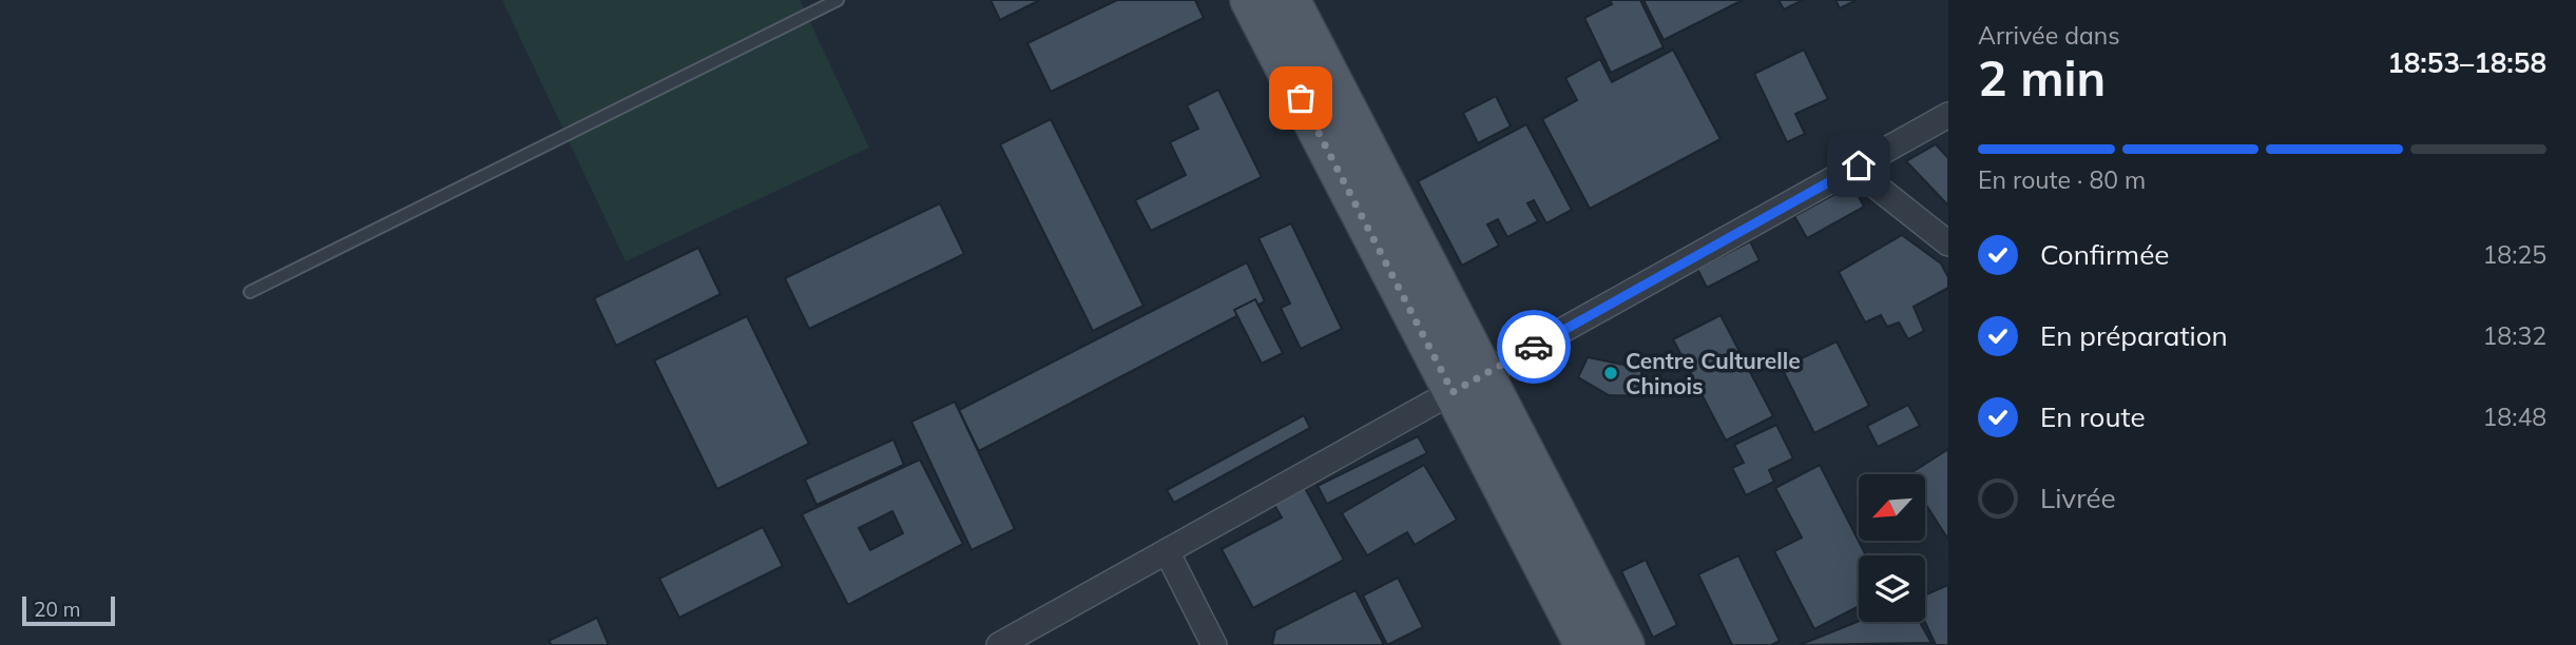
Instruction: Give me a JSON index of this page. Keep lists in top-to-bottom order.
{
  "places": ["Centre Culturelle Chinois"],
  "scale_bar": "20 m",
  "north": "bottom left",
  "page": {
    "heading": ["2 min", "Arrivée dans", "18:53–18:58"],
    "bar": "En route · 80 m",
    "list": [
      ["Confirmée", "18:25"],
      ["En préparation", "18:32"],
      ["En route", "18:48"],
      "Livrée"
    ],
    "scale": "20 m"
  }
}
